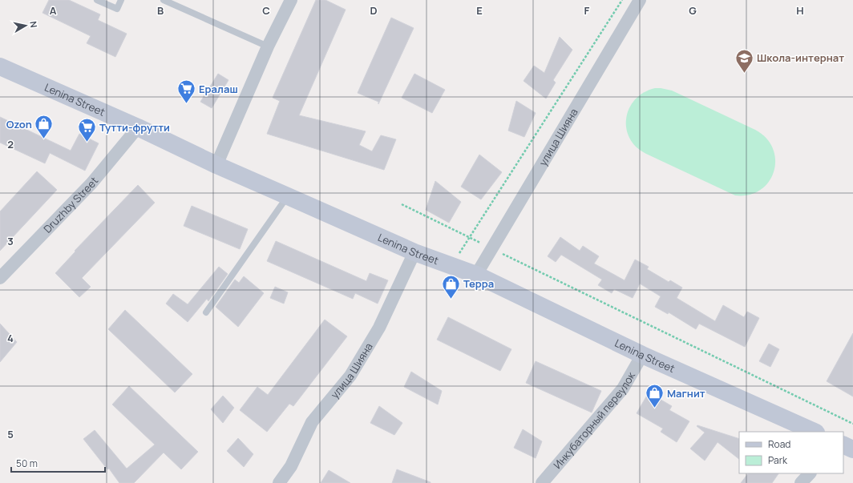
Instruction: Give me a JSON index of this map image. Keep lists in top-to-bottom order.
{
  "streets": {
    "main road": ["Lenina Street"],
    "street": ["улица Шияна", "Druzhby Street", "Инкубаторный переулок"]
  },
  "crossings": [
    ["Lenina Street", "улица Шияна"],
    ["Lenina Street", "Druzhby Street"],
    ["Lenina Street", "Инкубаторный переулок"]
  ],
  "places": {
    "school or university": ["Школа-интернат"],
    "supermarket": ["Ералаш", "Тутти-фрутти"],
    "shop": ["Ozon", "Терра", "Магнит"]
  },
  "legend": ["Road", "Park"],
  "scale_bar": "50 m",
  "north": "right",
  "grid": {
    "columns": [
      "A",
      "B",
      "C",
      "D",
      "E",
      "F",
      "G",
      "H"
    ],
    "rows": [
      "2",
      "3",
      "4",
      "5"
    ]
  }
}
